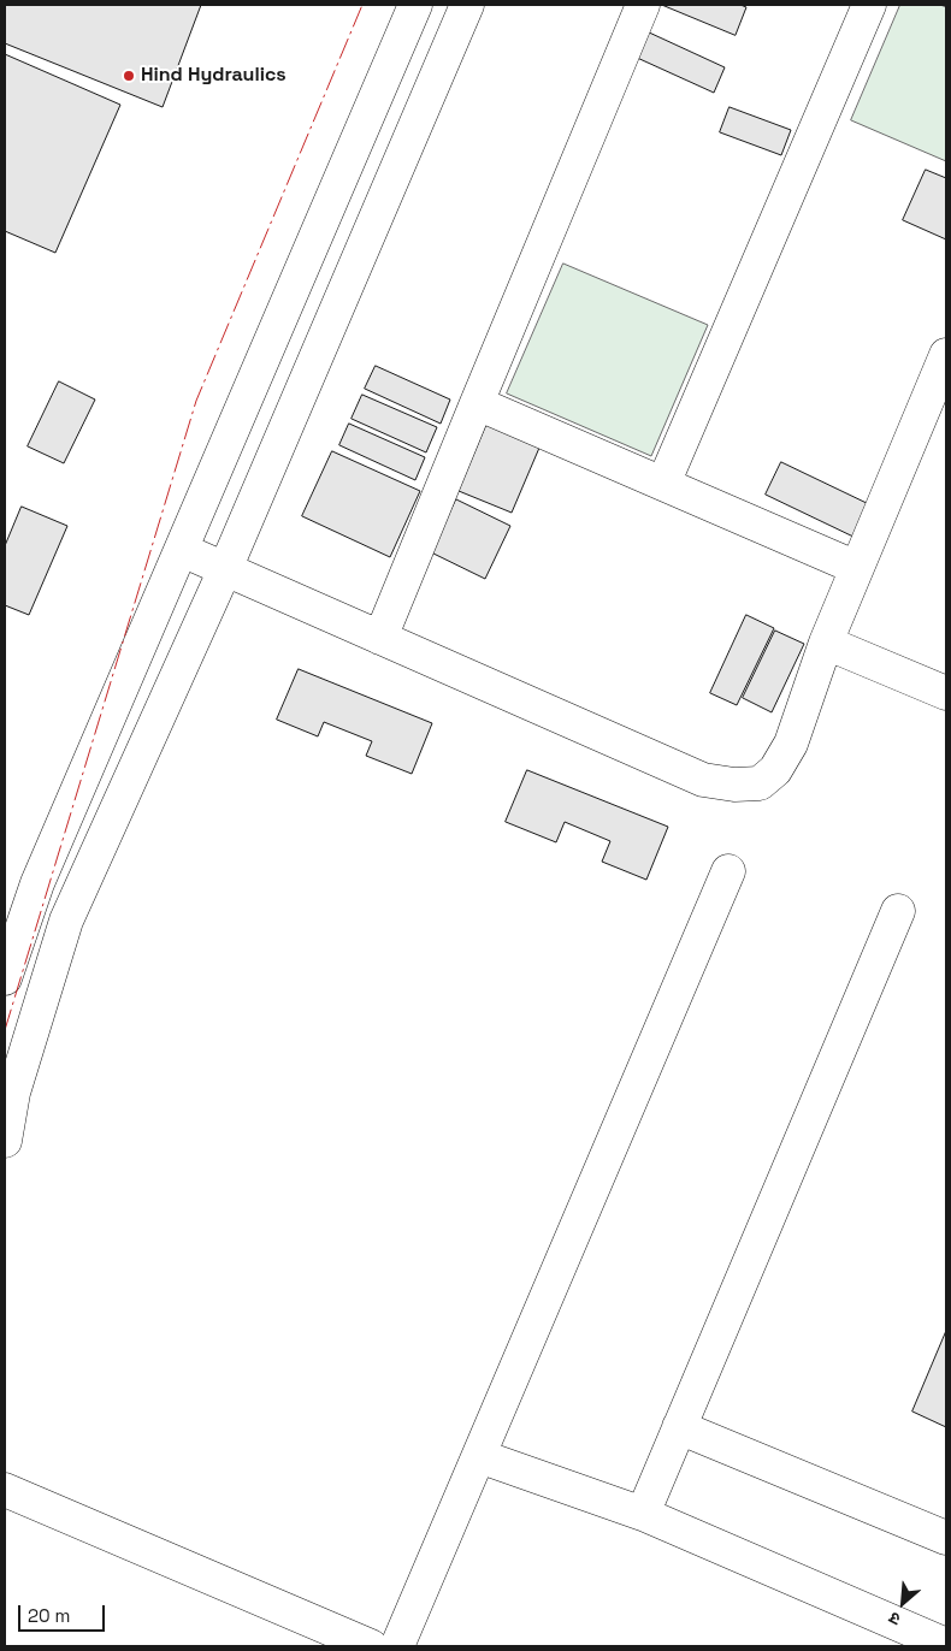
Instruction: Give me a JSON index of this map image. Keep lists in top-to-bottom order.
{
  "places": ["Hind Hydraulics"],
  "scale_bar": "20 m",
  "north": "bottom left"
}
